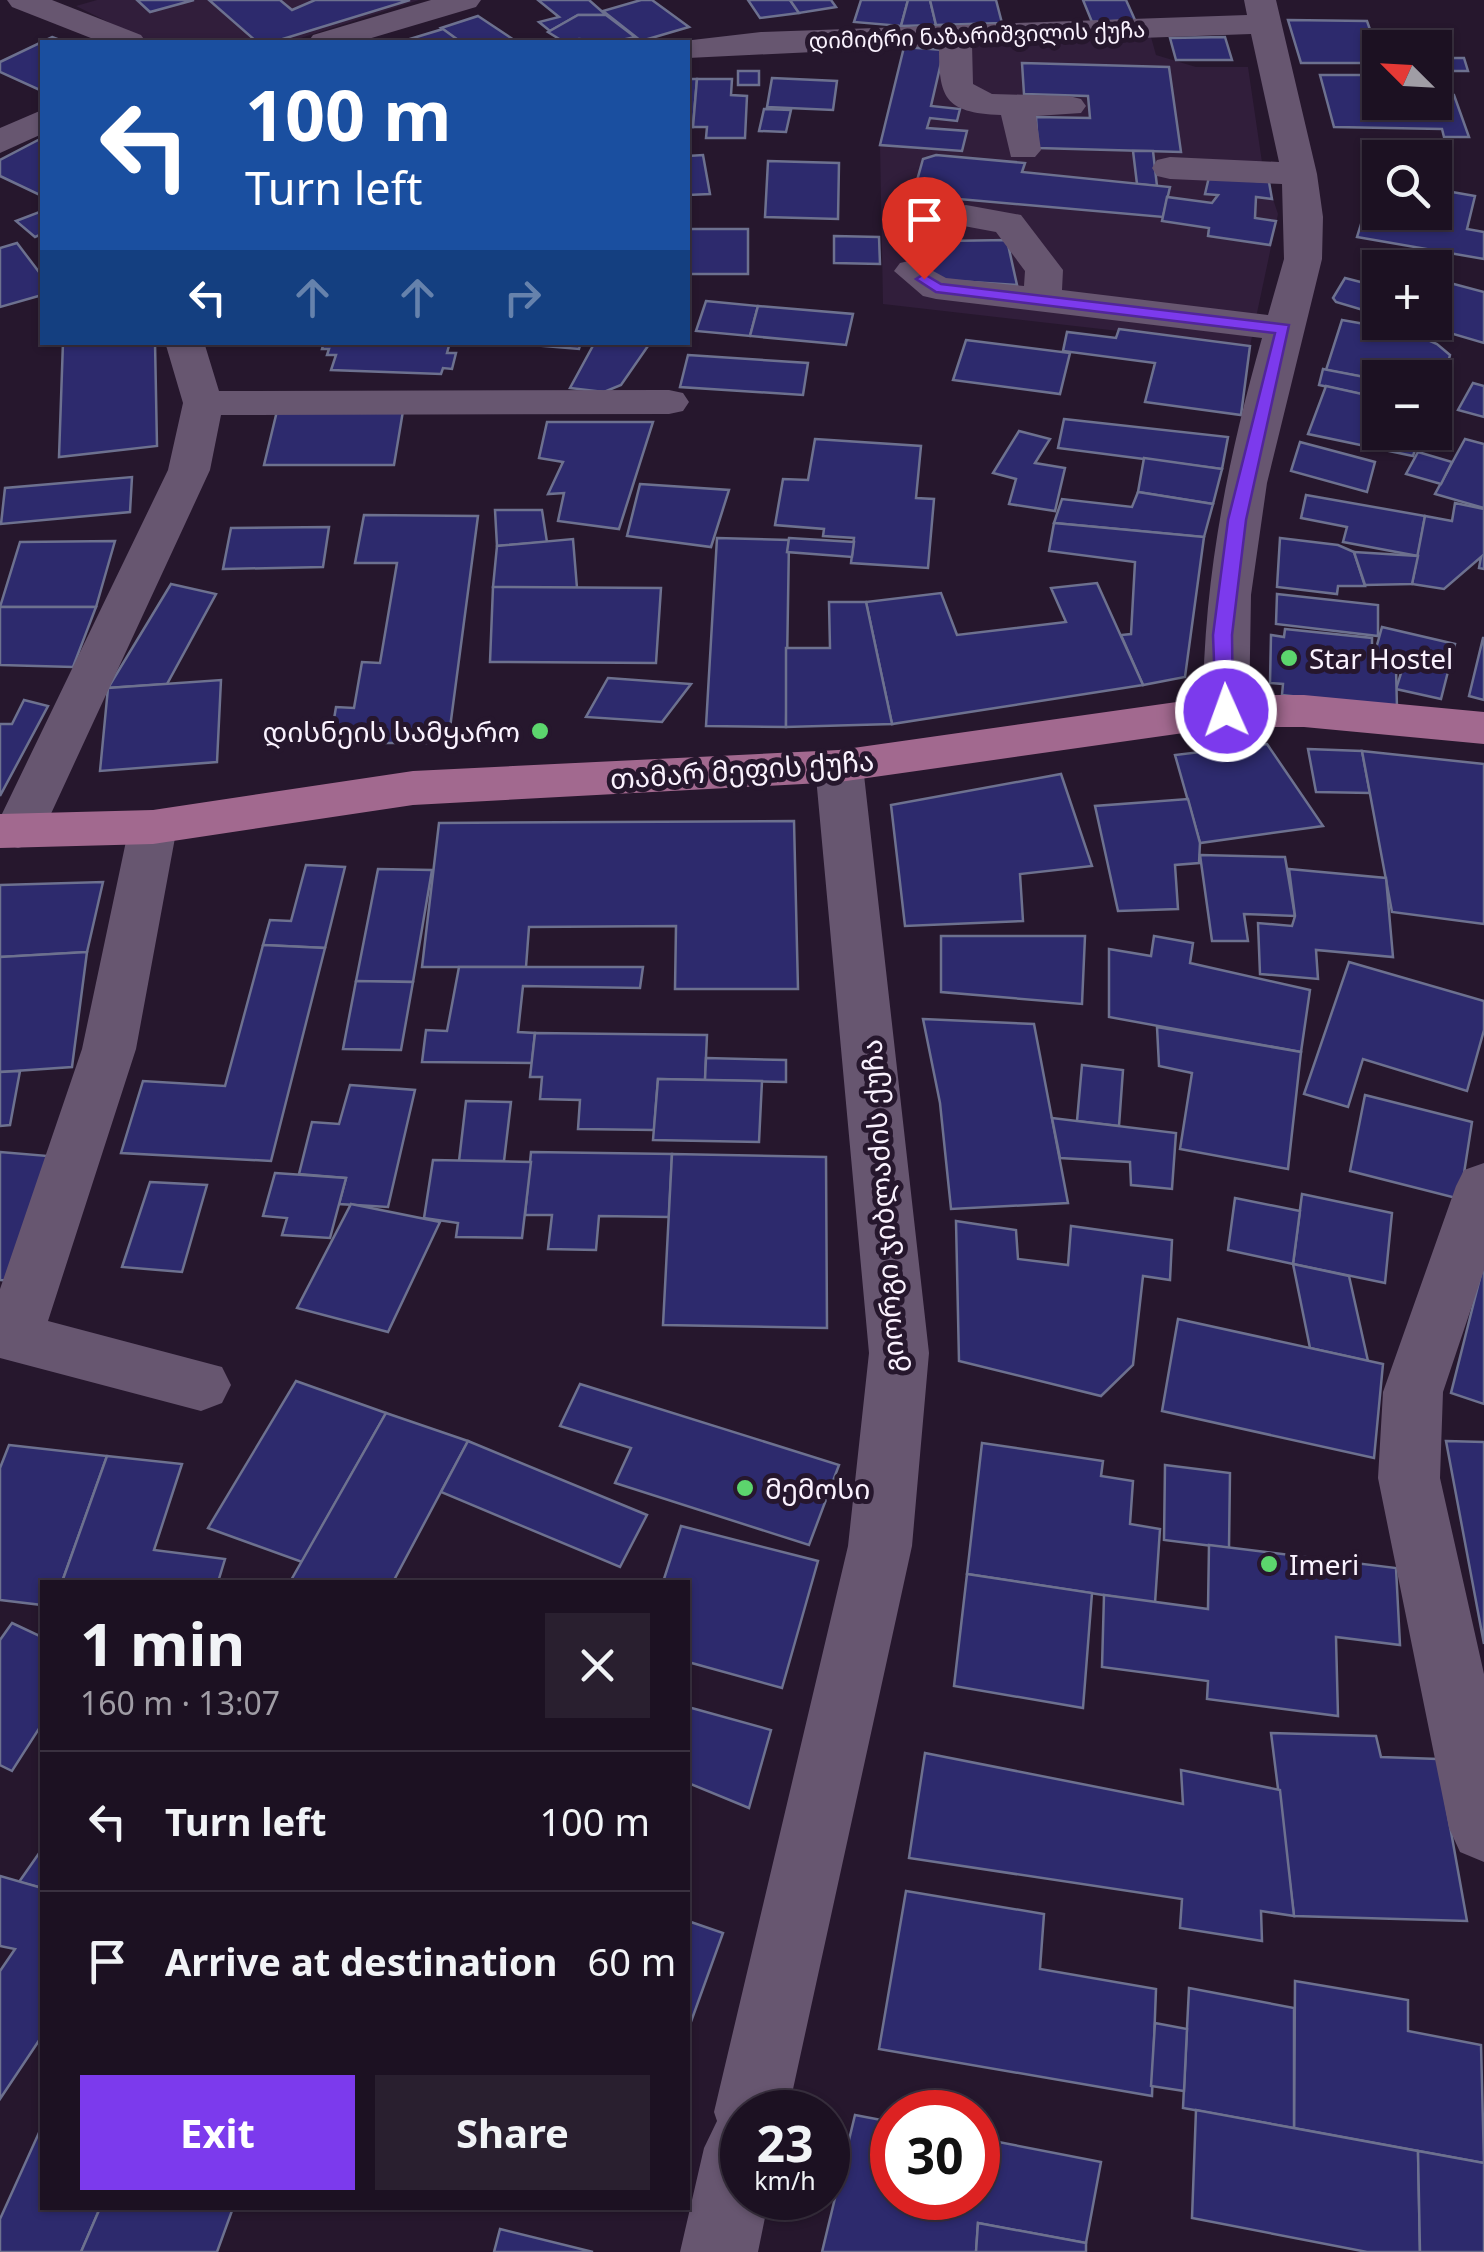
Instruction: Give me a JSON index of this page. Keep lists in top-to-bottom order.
{
  "streets": {
    "main road": ["თამარ მეფის ქუჩა"],
    "street": ["დიმიტრი ნაზარიშვილის ქუჩა", "გიორგი ჯიბლაძის ქუჩა"]
  },
  "crossings": [
    ["თამარ მეფის ქუჩა", "გიორგი ჯიბლაძის ქუჩა"]
  ],
  "places": [
    "Star Hostel",
    "დისნეის სამყარო",
    "მემოსი",
    "Imeri"
  ],
  "north": "top left",
  "page": {
    "map_buttons": ["+", "−"],
    "turn": ["100 m", "Turn left"],
    "heading": ["1 min", "160 m · 13:07"],
    "list": [
      {
        "name": "Turn left",
        "value": "100 m"
      },
      {
        "name": "Arrive at destination",
        "value": "60 m"
      }
    ],
    "buttons": ["Exit", "Share"],
    "speed": "23 km/h",
    "limit": "30"
  }
}
